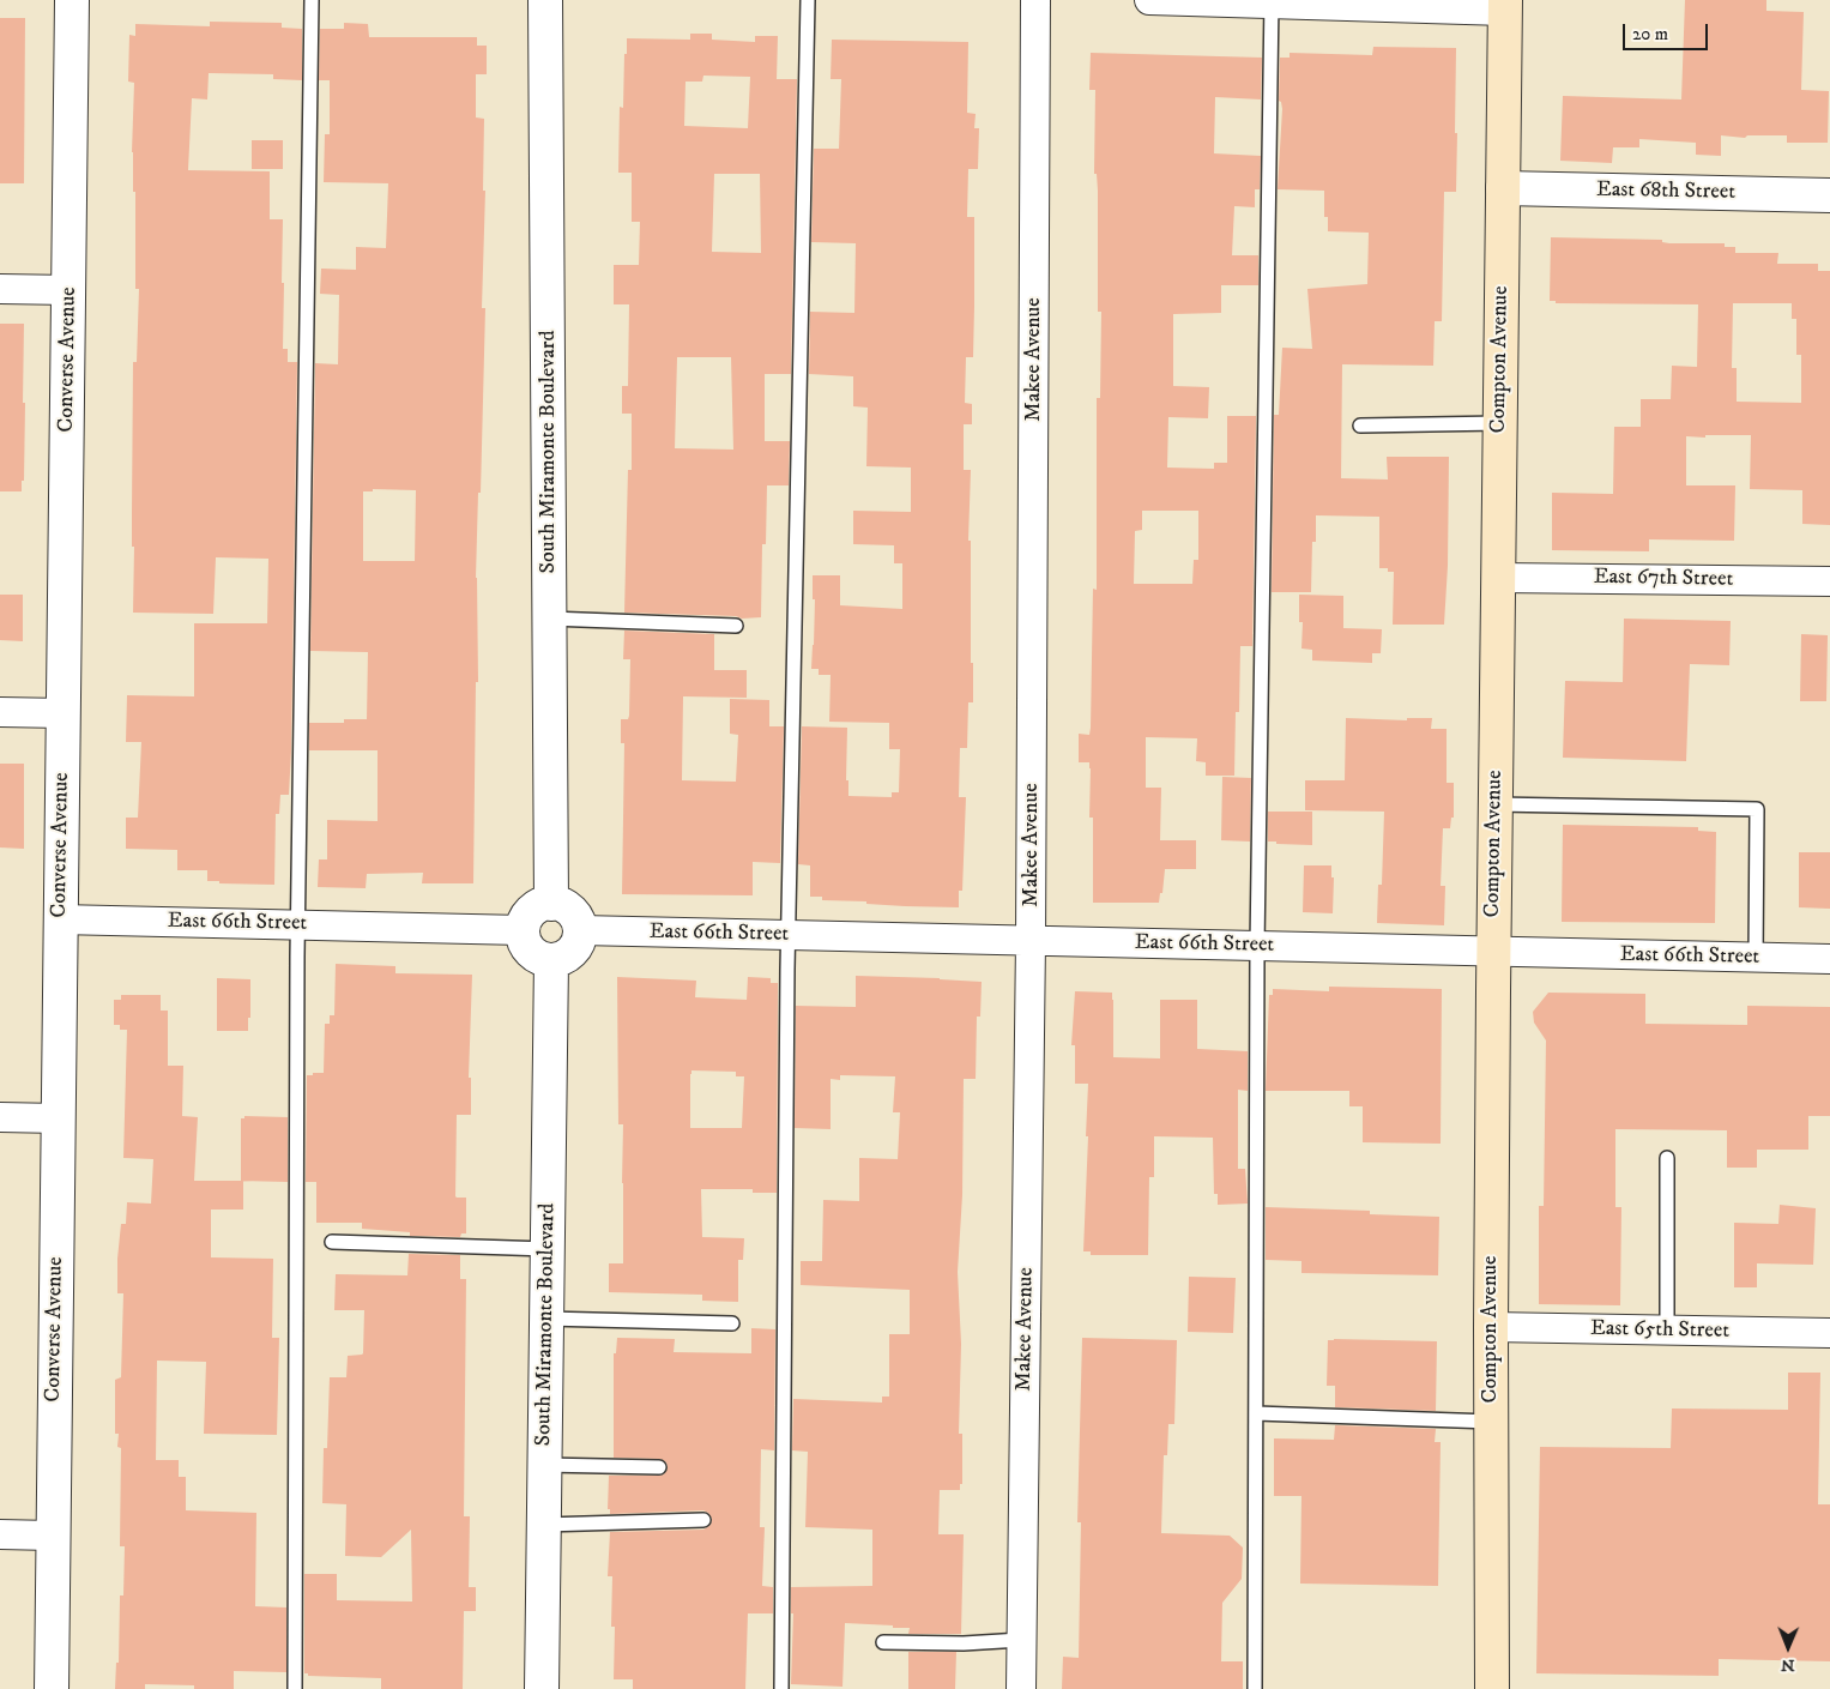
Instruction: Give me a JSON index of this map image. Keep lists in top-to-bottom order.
{
  "streets": {
    "main road": ["Compton Avenue"],
    "street": [
      "East 68th Street",
      "Converse Avenue",
      "Makee Avenue",
      "South Miramonte Boulevard",
      "East 67th Street",
      "East 66th Street",
      "East 65th Street"
    ]
  },
  "crossings": [
    ["East 68th Street", "Compton Avenue"],
    ["Converse Avenue", "East 66th Street"],
    ["Makee Avenue", "East 66th Street"],
    ["Compton Avenue", "East 67th Street"],
    ["Compton Avenue", "East 66th Street"],
    ["Compton Avenue", "East 65th Street"],
    ["South Miramonte Boulevard", "East 66th Street"]
  ],
  "scale_bar": "20 m",
  "north": "bottom"
}
